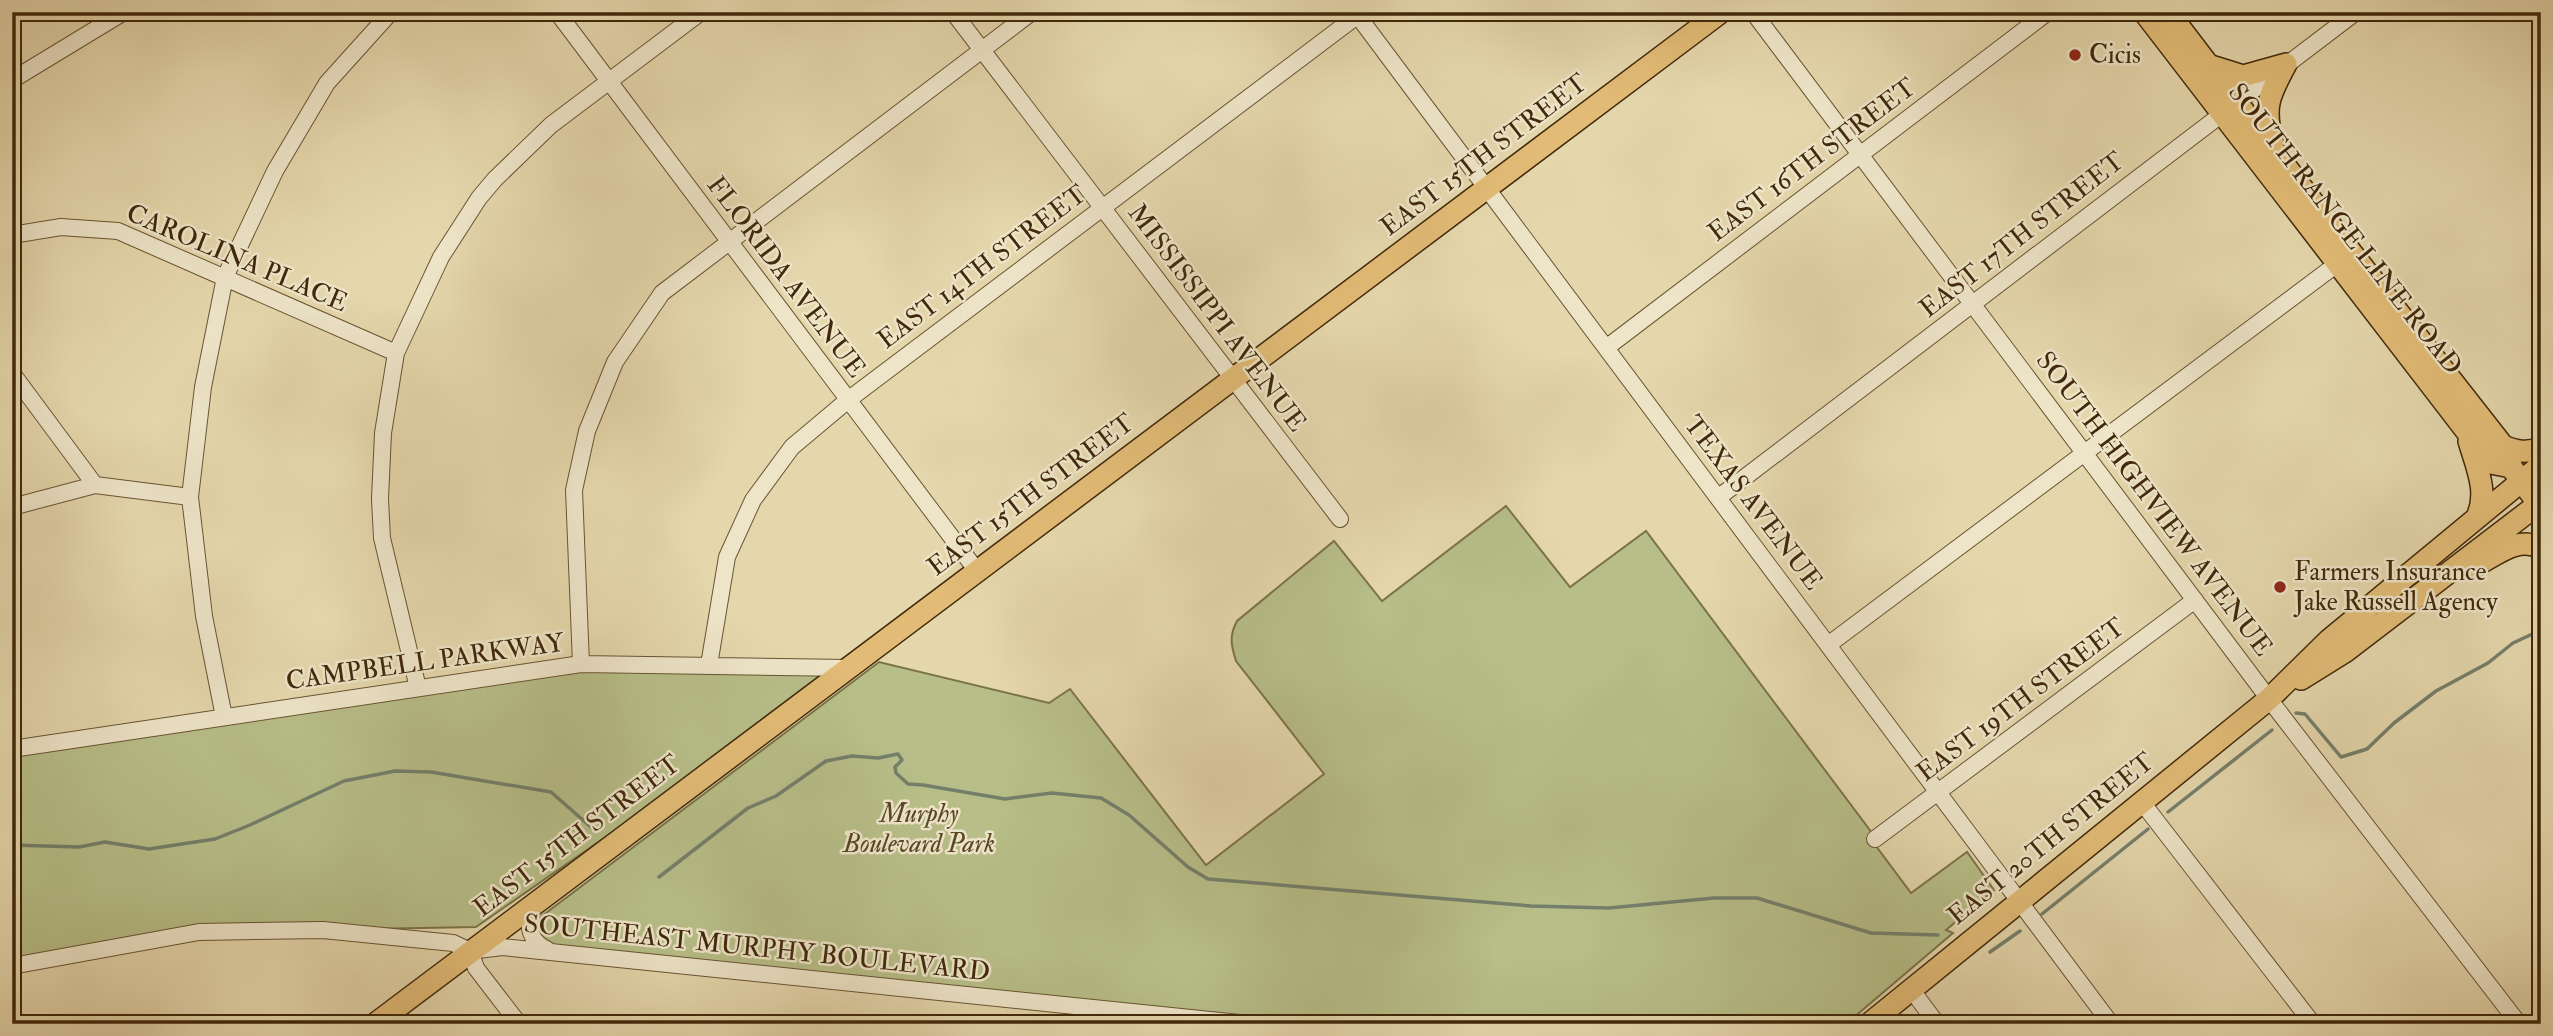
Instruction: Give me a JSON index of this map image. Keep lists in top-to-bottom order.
{
  "streets": {
    "main road": ["EAST 15TH STREET", "SOUTH RANGE LINE ROAD", "EAST 20TH STREET"],
    "street": [
      "EAST 16TH STREET",
      "EAST 17TH STREET",
      "CAROLINA PLACE",
      "EAST 14TH STREET",
      "FLORIDA AVENUE",
      "MISSISSIPPI AVENUE",
      "TEXAS AVENUE",
      "SOUTH HIGHVIEW AVENUE",
      "CAMPBELL PARKWAY",
      "EAST 19TH STREET",
      "SOUTHEAST MURPHY BOULEVARD"
    ]
  },
  "crossings": [
    ["EAST 15TH STREET", "FLORIDA AVENUE"],
    ["EAST 15TH STREET", "MISSISSIPPI AVENUE"],
    ["EAST 15TH STREET", "TEXAS AVENUE"],
    ["EAST 15TH STREET", "CAMPBELL PARKWAY"],
    ["EAST 15TH STREET", "SOUTHEAST MURPHY BOULEVARD"],
    ["EAST 16TH STREET", "TEXAS AVENUE"],
    ["EAST 16TH STREET", "SOUTH HIGHVIEW AVENUE"],
    ["SOUTH RANGE LINE ROAD", "EAST 17TH STREET"],
    ["SOUTH RANGE LINE ROAD", "EAST 20TH STREET"],
    ["EAST 17TH STREET", "TEXAS AVENUE"],
    ["EAST 17TH STREET", "SOUTH HIGHVIEW AVENUE"],
    ["EAST 14TH STREET", "FLORIDA AVENUE"],
    ["EAST 14TH STREET", "MISSISSIPPI AVENUE"],
    ["EAST 14TH STREET", "TEXAS AVENUE"],
    ["EAST 14TH STREET", "CAMPBELL PARKWAY"],
    ["TEXAS AVENUE", "EAST 19TH STREET"],
    ["TEXAS AVENUE", "EAST 20TH STREET"],
    ["SOUTH HIGHVIEW AVENUE", "EAST 19TH STREET"],
    ["SOUTH HIGHVIEW AVENUE", "EAST 20TH STREET"]
  ],
  "parks": ["Murphy Boulevard Park"],
  "places": ["Cicis", "Farmers Insurance Jake Russell Agency"]
}
